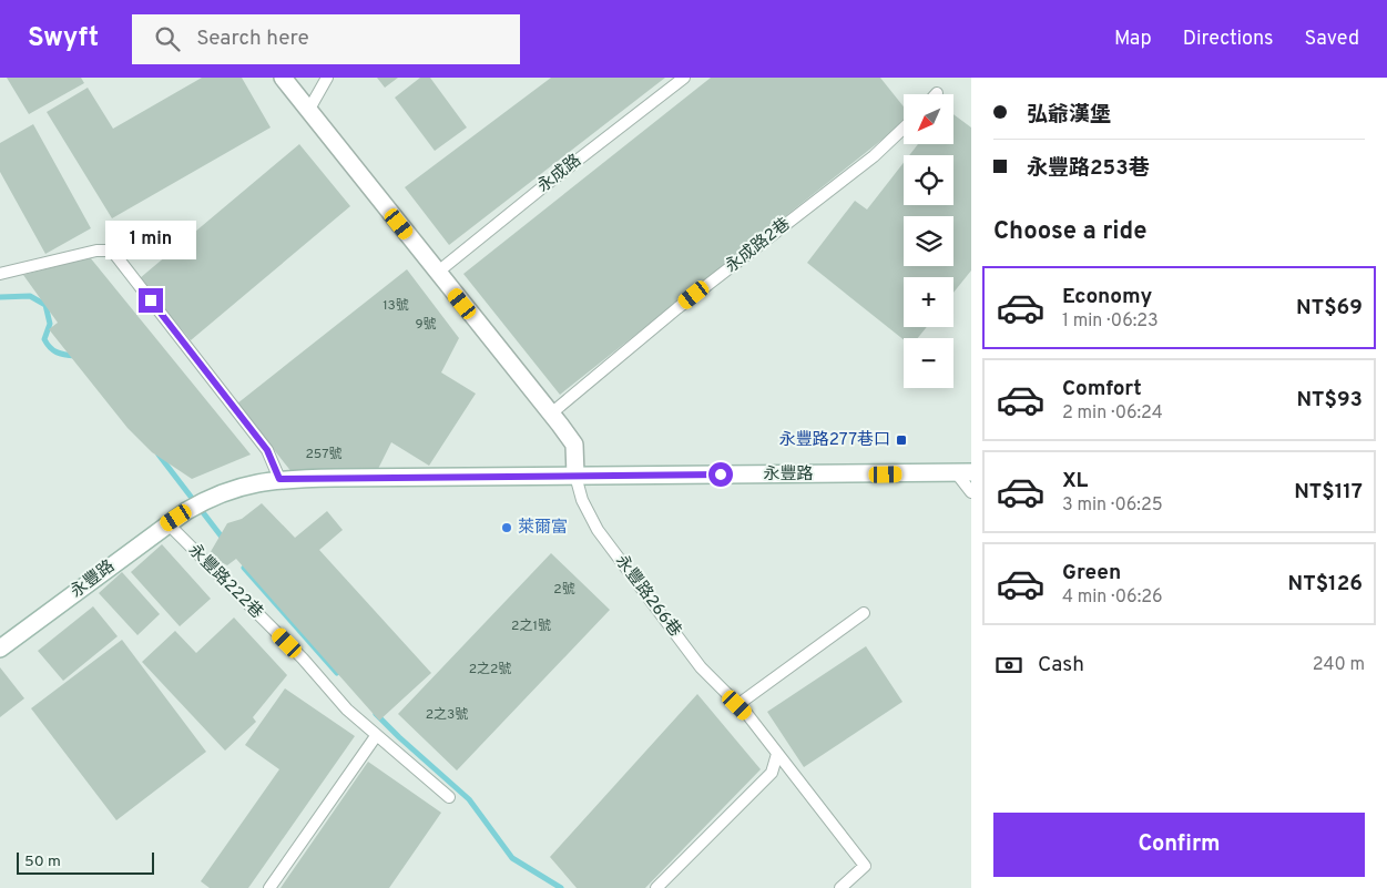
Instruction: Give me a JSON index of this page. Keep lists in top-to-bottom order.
{
  "streets": {
    "street": ["永豐路"],
    "lane": [
      "永成路",
      "永成路2巷",
      "永豐路222巷",
      "永豐路266巷"
    ]
  },
  "crossings": [
    ["永豐路", "永豐路222巷"],
    ["永豐路", "永豐路266巷"]
  ],
  "places": {
    "transit": ["永豐路277巷口"],
    "other": ["萊爾富"]
  },
  "house_numbers": [
    "13號",
    "9號",
    "257號",
    "2號",
    "2之1號",
    "2之2號",
    "2之3號"
  ],
  "scale_bar": "50 m",
  "north": "bottom left",
  "page": {
    "header": "Swyft",
    "search": "Search here",
    "nav": ["Map", "Directions", "Saved"],
    "banner": ["弘爺漢堡", "永豐路253巷"],
    "map_buttons": ["+", "−"],
    "heading": "Choose a ride",
    "bubble": "1 min",
    "list": [
      {
        "name": "Economy",
        "note": "1 min · 06:23",
        "value": "NT$69"
      },
      {
        "name": "Comfort",
        "note": "2 min · 06:24",
        "value": "NT$93"
      },
      {
        "name": "XL",
        "note": "3 min · 06:25",
        "value": "NT$117"
      },
      {
        "name": "Green",
        "note": "4 min · 06:26",
        "value": "NT$126"
      }
    ],
    "pay": ["Cash", "240 m"],
    "buttons": "Confirm",
    "scale": "50 m"
  }
}
